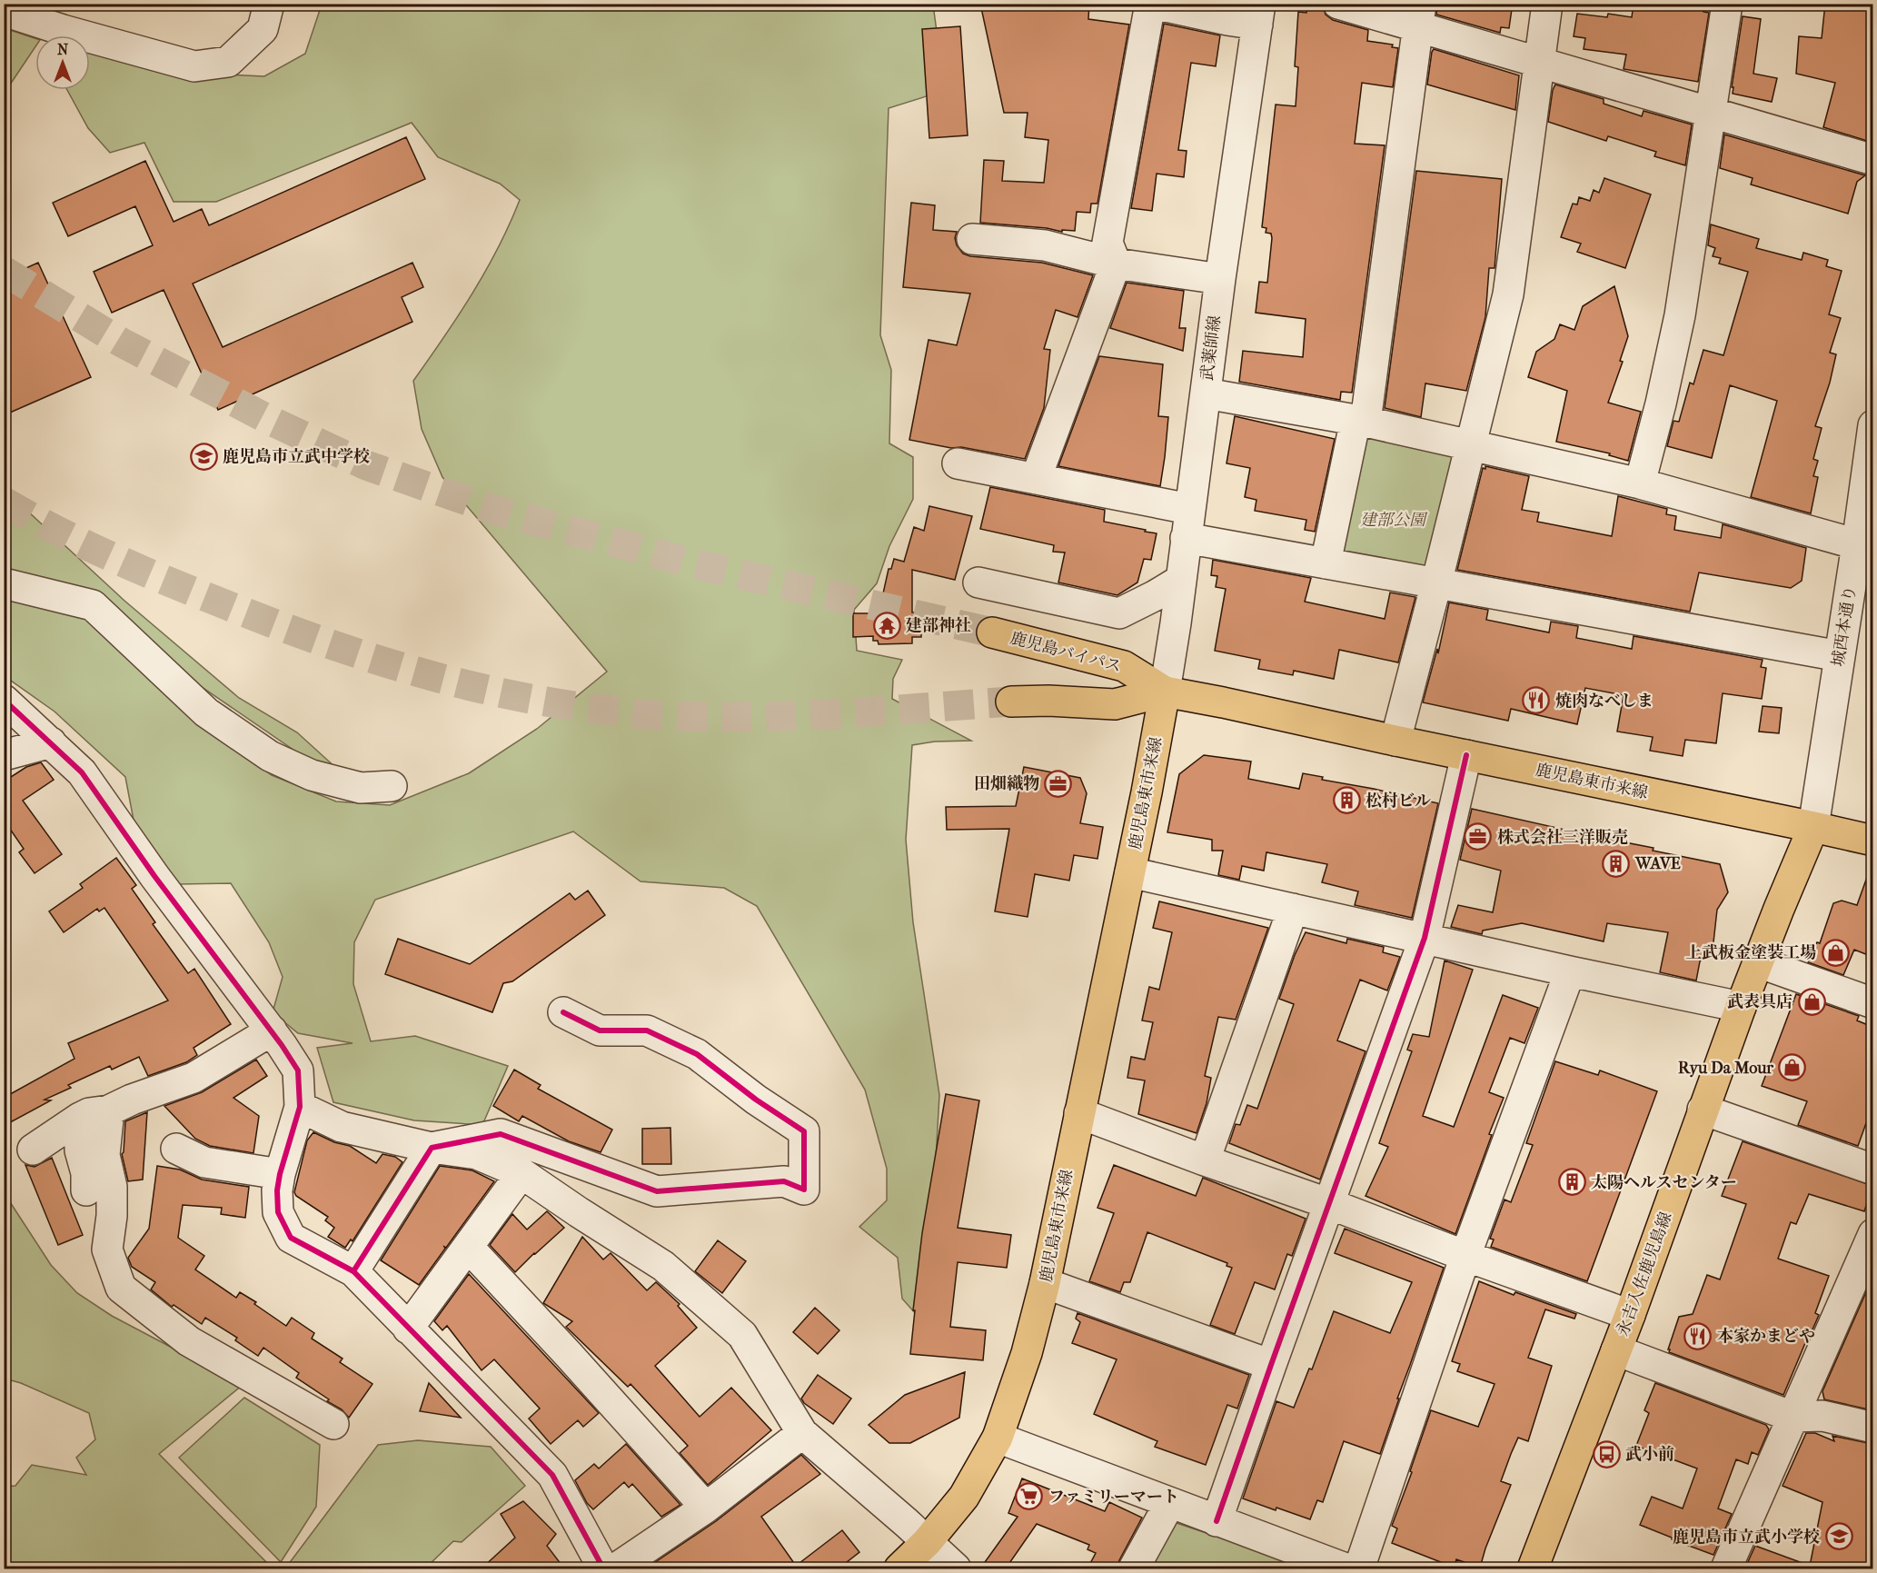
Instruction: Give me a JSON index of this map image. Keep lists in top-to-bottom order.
{
  "streets": {
    "main road": ["鹿児島バイパス", "鹿児島東市来線", "永吉入佐鹿児島線"],
    "street": ["武薬師線", "城西本通り"]
  },
  "crossings": [
    ["武薬師線", "鹿児島バイパス"],
    ["武薬師線", "鹿児島東市来線"],
    ["城西本通り", "鹿児島東市来線"],
    ["城西本通り", "永吉入佐鹿児島線"],
    ["鹿児島バイパス", "鹿児島東市来線"],
    ["鹿児島東市来線", "永吉入佐鹿児島線"]
  ],
  "parks": ["建部公園"],
  "places": {
    "school or university": ["鹿児島市立武中学校", "鹿児島市立武小学校"],
    "temple": ["建部神社"],
    "restaurant": ["焼肉なべしま", "本家かまどや"],
    "office": ["田畑織物", "株式会社三洋販売"],
    "building": ["松村ビル", "WAVE", "太陽ヘルスセンター"],
    "shop": ["上武板金塗装工場", "武表具店", "Ryu Da Mour"],
    "bus stop": ["武小前"],
    "supermarket": ["ファミリーマート"]
  },
  "north": "top"
}
